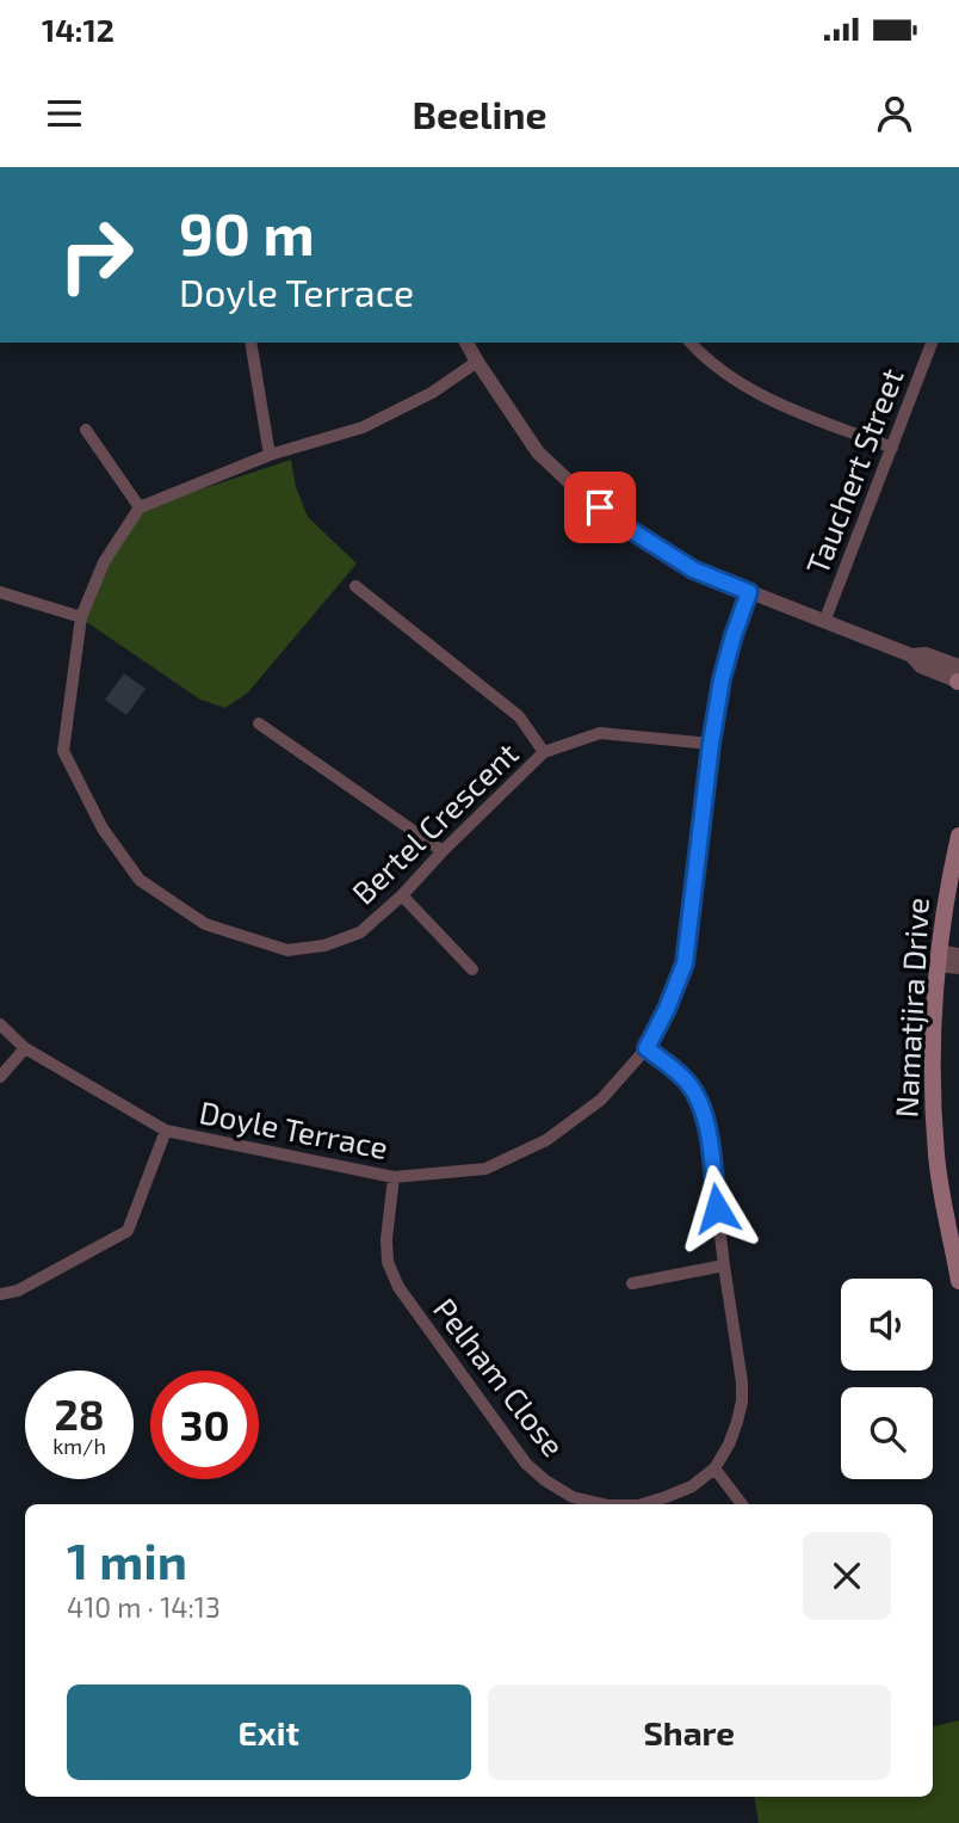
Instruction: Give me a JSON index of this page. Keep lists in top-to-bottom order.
{
  "streets": {
    "main road": ["Namatjira Drive"],
    "street": [
      "Tauchert Street",
      "Bertel Crescent",
      "Doyle Terrace",
      "Pelham Close"
    ]
  },
  "crossings": [
    ["Bertel Crescent", "Doyle Terrace"],
    ["Doyle Terrace", "Pelham Close"]
  ],
  "page": {
    "status": "14:12",
    "header": "Beeline",
    "turn": ["90 m", "Doyle Terrace"],
    "speed": "28 km/h",
    "limit": "30",
    "heading": ["1 min", "410 m · 14:13"],
    "buttons": ["Exit", "Share"]
  }
}
